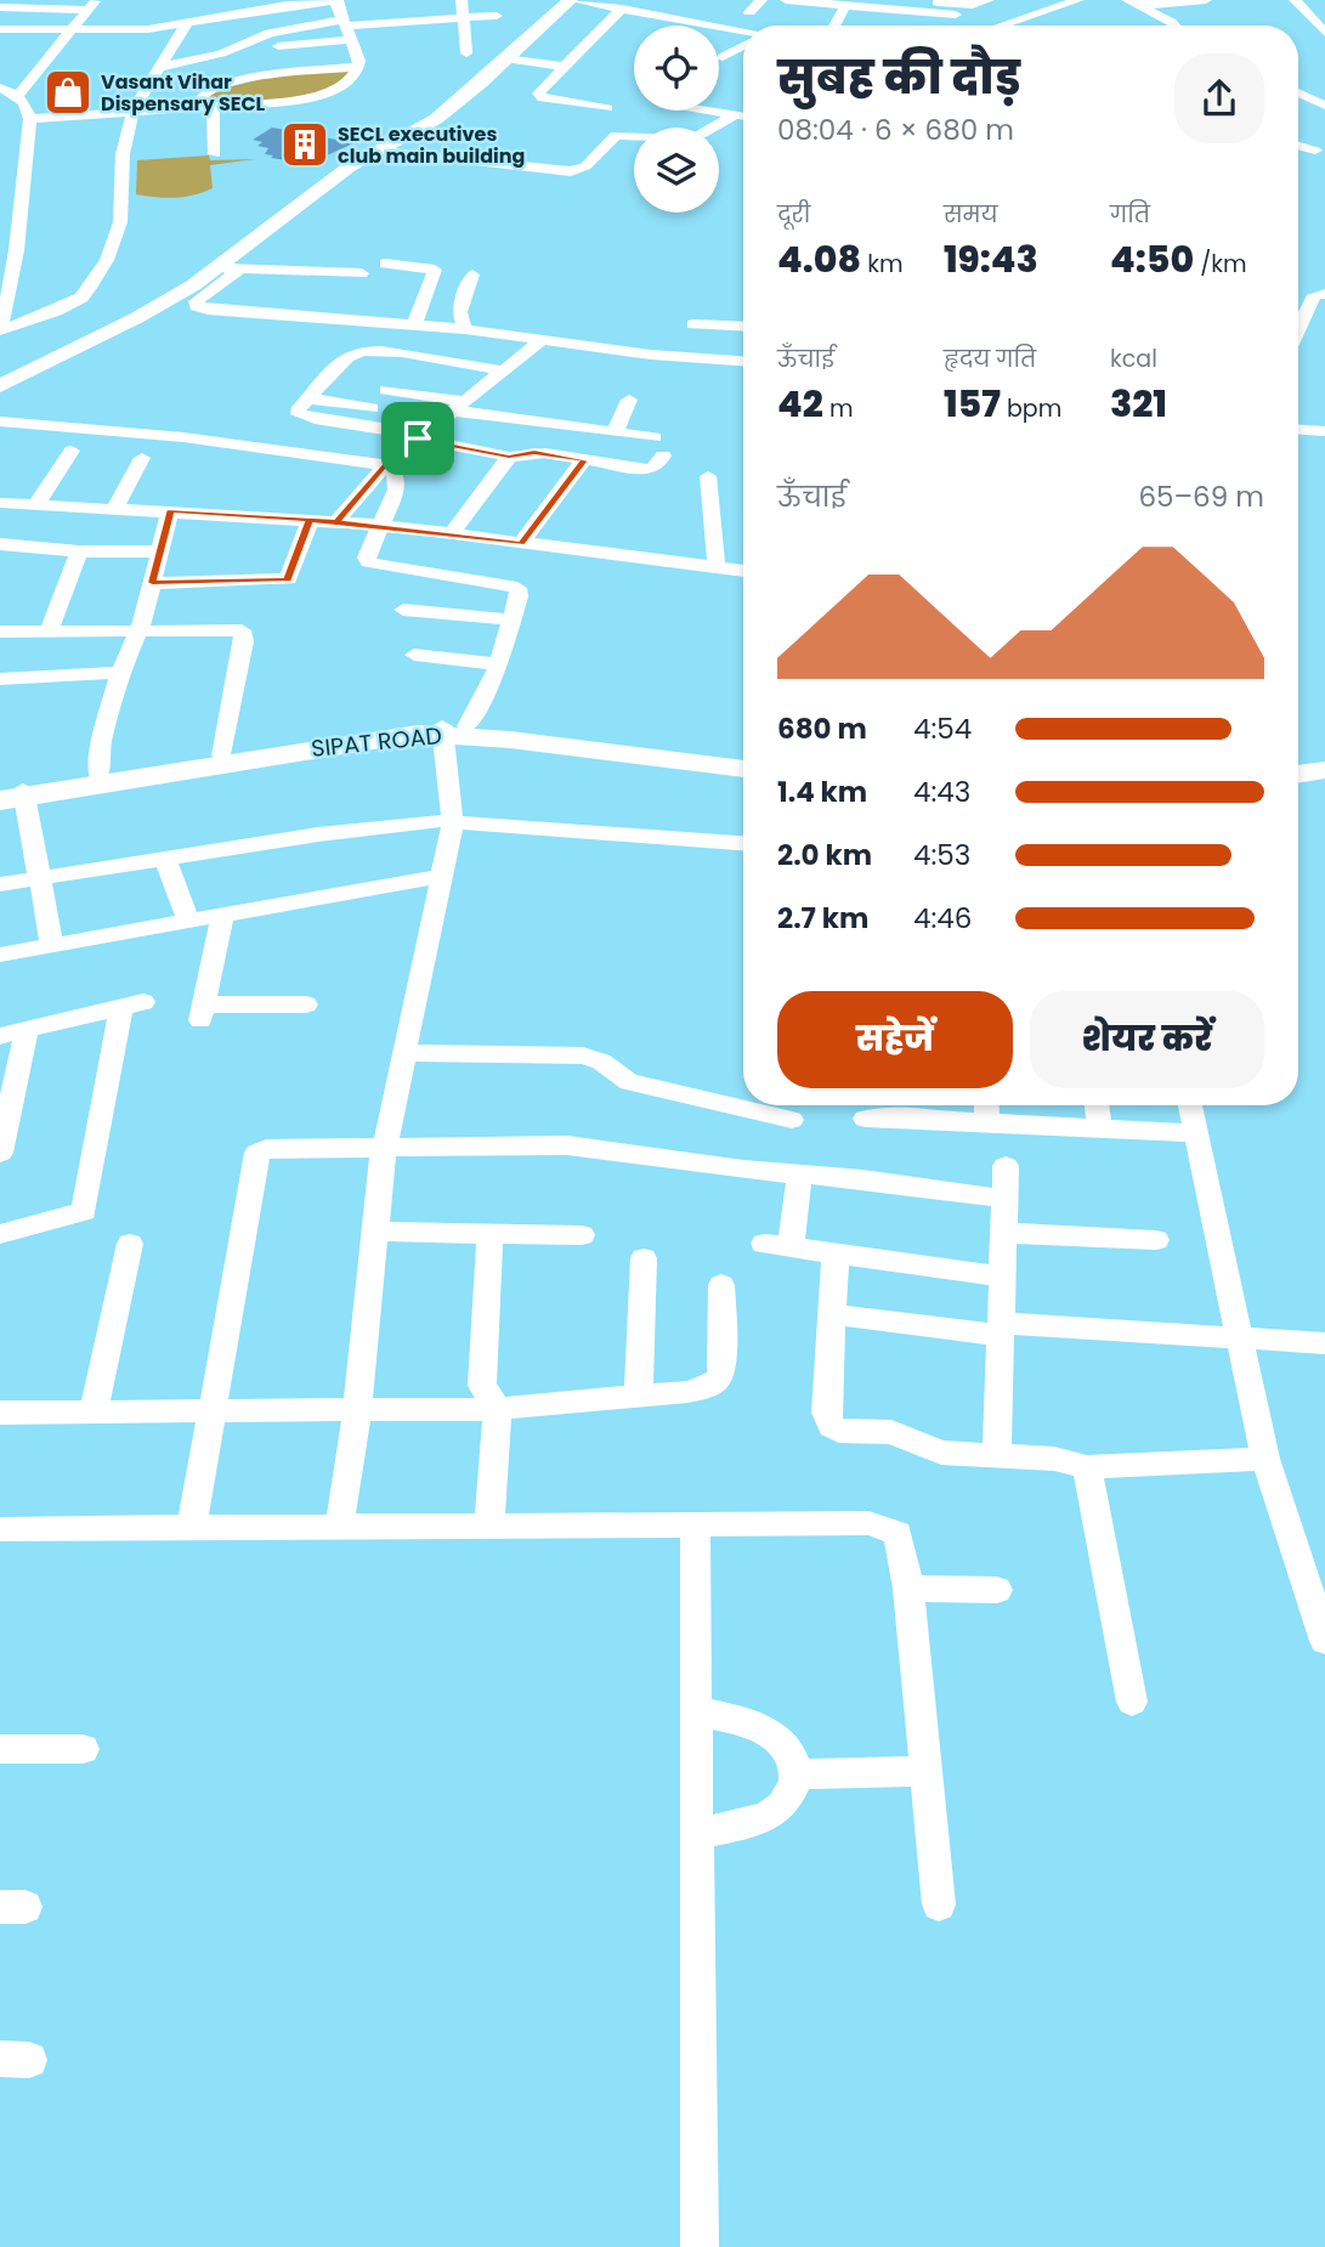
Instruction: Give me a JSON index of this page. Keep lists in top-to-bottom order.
{
  "streets": {
    "highway": ["SIPAT ROAD"]
  },
  "places": {
    "shop": ["Vasant Vihar Dispensary SECL"],
    "building": ["SECL executives club main building"]
  },
  "page": {
    "heading": ["सुबह की दौड़", "08:04 · 6 × 680 m"],
    "stats": [
      ["दूरी", "4.08 km"],
      ["समय", "19:43"],
      ["गति", "4:50 /km"],
      ["ऊँचाई", "42 m"],
      ["हृदय गति", "157 bpm"],
      ["kcal", "321"]
    ],
    "chart": ["ऊँचाई", "65–69 m"],
    "list": [
      {
        "name": "680 m",
        "note": "4:54"
      },
      {
        "name": "1.4 km",
        "note": "4:43"
      },
      {
        "name": "2.0 km",
        "note": "4:53"
      },
      {
        "name": "2.7 km",
        "note": "4:46"
      }
    ],
    "buttons": ["सहेजें", "शेयर करें"]
  }
}
